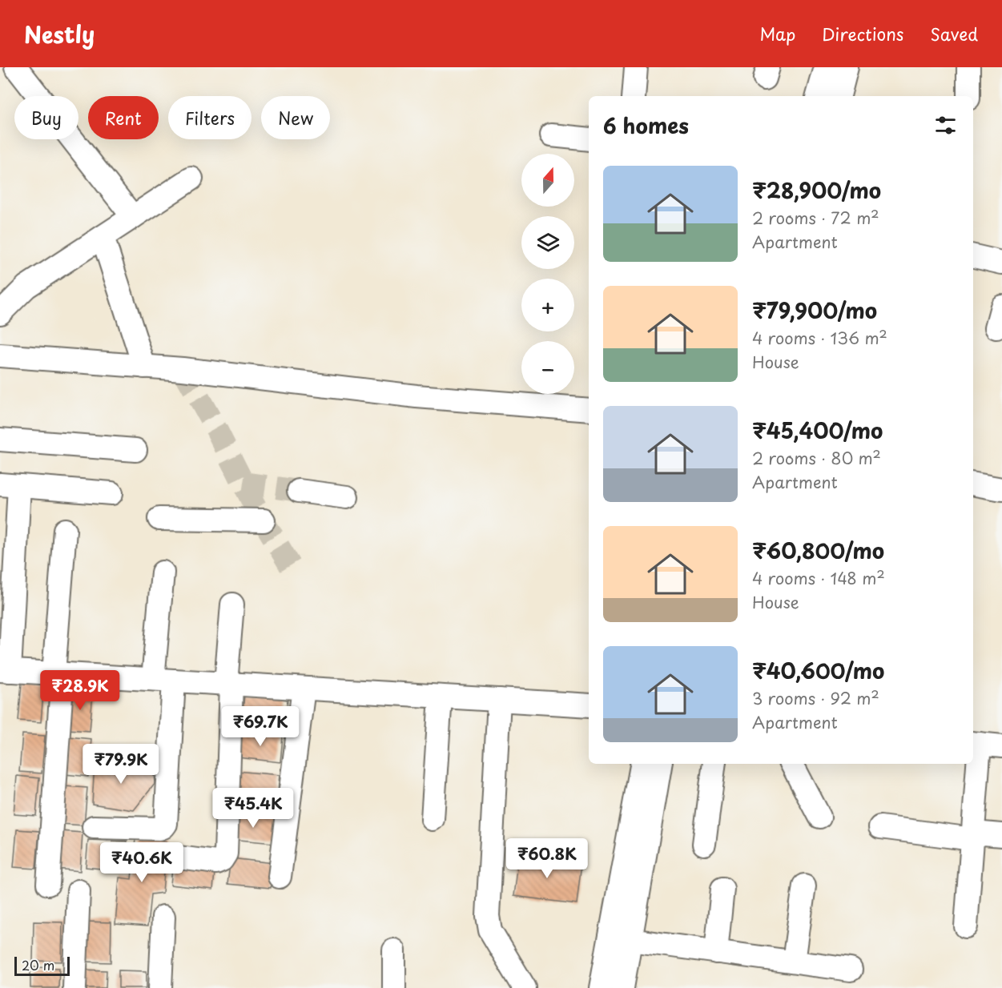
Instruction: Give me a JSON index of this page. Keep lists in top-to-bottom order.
{
  "scale_bar": "20 m",
  "north": "top",
  "page": {
    "header": "Nestly",
    "nav": ["Map", "Directions", "Saved"],
    "chip": [
      "Buy",
      "Rent",
      "Filters",
      "New"
    ],
    "heading": "6 homes",
    "map_buttons": ["+", "−"],
    "list": [
      {
        "name": "₹28,900/mo",
        "note": "2 rooms · 72 m² · Apartment"
      },
      {
        "name": "₹79,900/mo",
        "note": "4 rooms · 136 m² · House"
      },
      {
        "name": "₹45,400/mo",
        "note": "2 rooms · 80 m² · Apartment"
      },
      {
        "name": "₹60,800/mo",
        "note": "4 rooms · 148 m² · House"
      },
      {
        "name": "₹40,600/mo",
        "note": "3 rooms · 92 m² · Apartment"
      }
    ],
    "price": [
      "₹28.9K",
      "₹69.7K",
      "₹79.9K",
      "₹45.4K",
      "₹60.8K",
      "₹40.6K"
    ],
    "scale": "20 m"
  }
}
